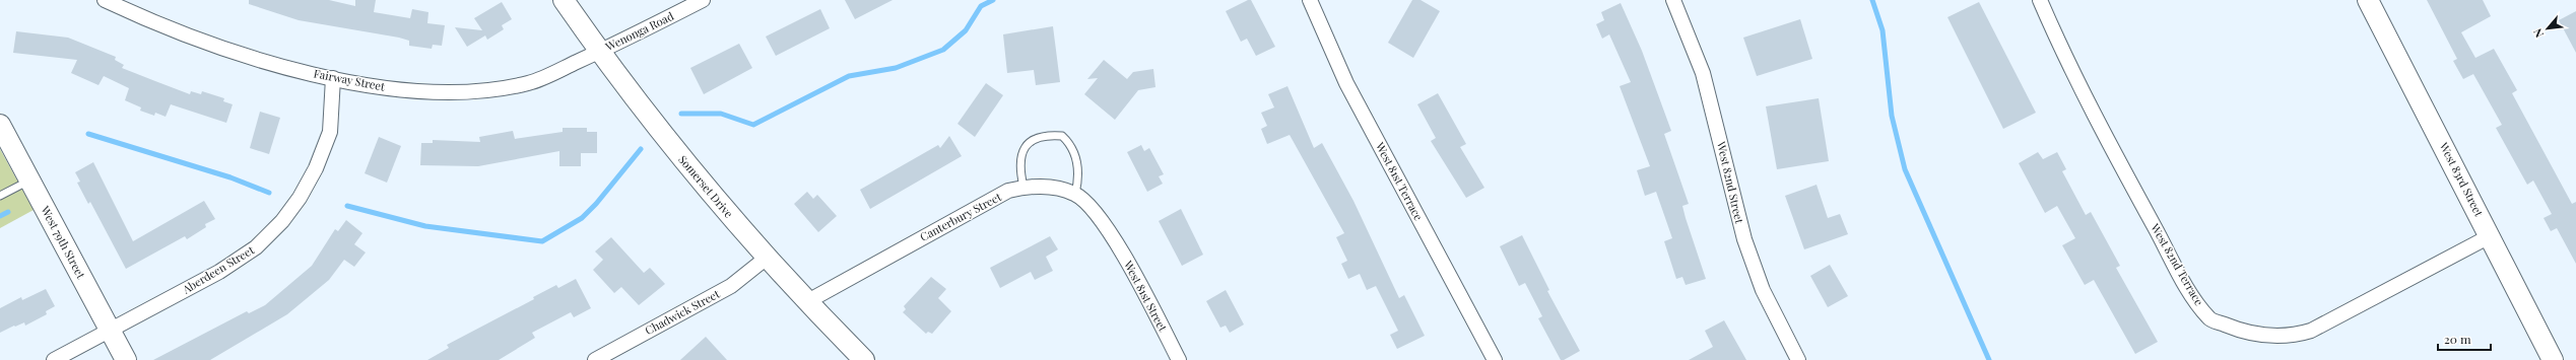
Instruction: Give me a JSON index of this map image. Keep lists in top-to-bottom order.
{
  "streets": {
    "street": [
      "Wenonga Road",
      "Fairway Street",
      "West 83rd Street",
      "West 81st Terrace",
      "West 82nd Street",
      "Somerset Drive",
      "Canterbury Street",
      "West 79th Street",
      "West 82nd Terrace",
      "Aberdeen Street",
      "West 81st Street",
      "Chadwick Street"
    ]
  },
  "crossings": [
    ["Wenonga Road", "Fairway Street"],
    ["Wenonga Road", "Somerset Drive"],
    ["Fairway Street", "Somerset Drive"],
    ["Fairway Street", "Aberdeen Street"],
    ["West 83rd Street", "West 82nd Terrace"],
    ["Somerset Drive", "Canterbury Street"],
    ["Somerset Drive", "Chadwick Street"],
    ["Canterbury Street", "West 81st Street"],
    ["West 79th Street", "Aberdeen Street"]
  ],
  "scale_bar": "20 m",
  "north": "bottom left"
}
